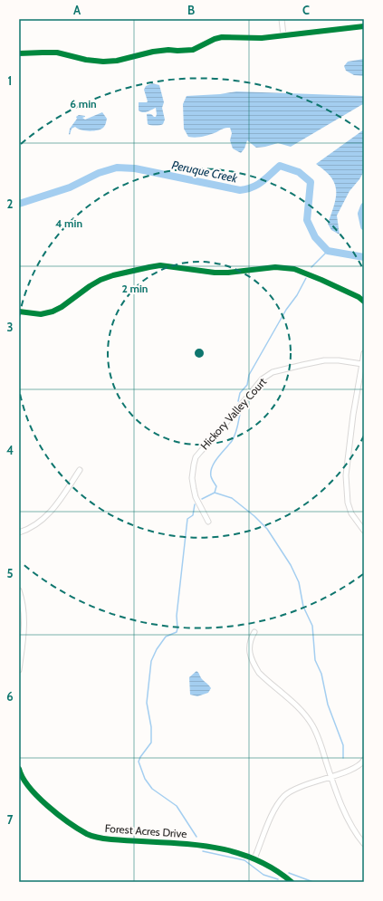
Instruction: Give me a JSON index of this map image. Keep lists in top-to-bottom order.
{
  "streets": {
    "street": ["Hickory Valley Court", "Forest Acres Drive"]
  },
  "water": ["Peruque Creek"],
  "grid": {
    "columns": ["A", "B", "C"],
    "rows": [
      "1",
      "2",
      "3",
      "4",
      "5",
      "6",
      "7"
    ]
  },
  "rings": ["6 min", "4 min", "2 min"]
}
